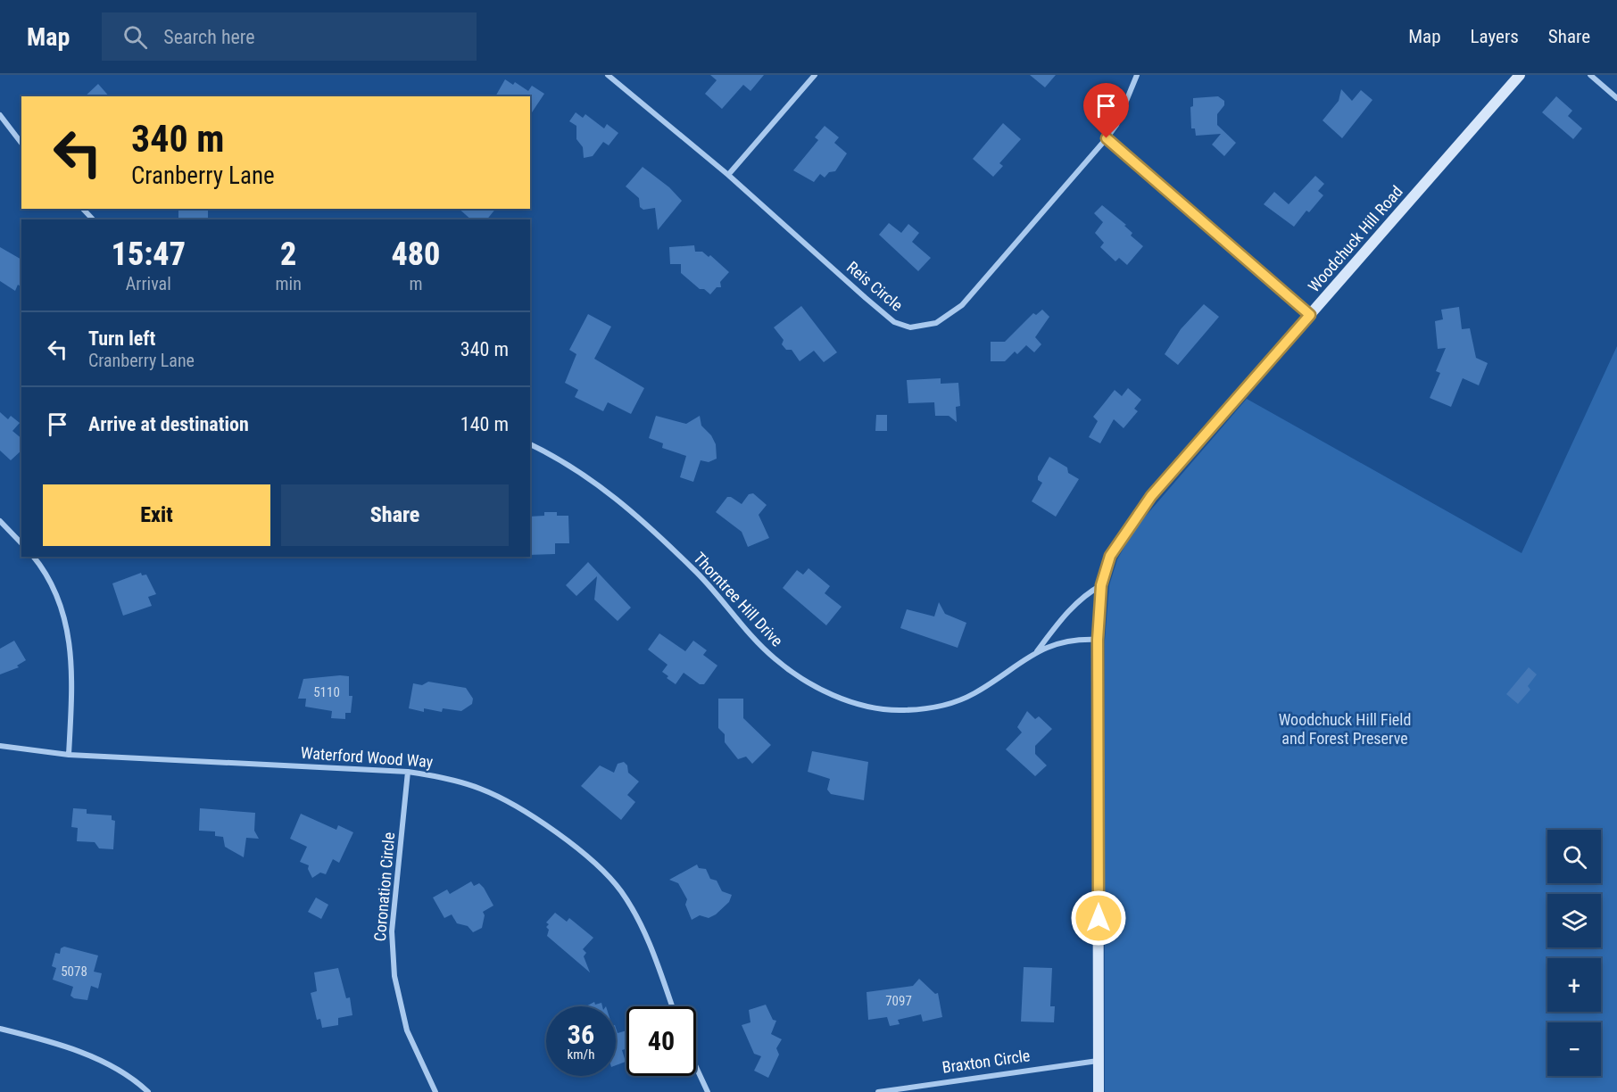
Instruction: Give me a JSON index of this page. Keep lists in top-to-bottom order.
{
  "streets": {
    "street": [
      "Woodchuck Hill Road",
      "Reis Circle",
      "Thorntree Hill Drive",
      "Waterford Wood Way",
      "Coronation Circle",
      "Braxton Circle"
    ]
  },
  "crossings": [
    ["Woodchuck Hill Road", "Thorntree Hill Drive"],
    ["Woodchuck Hill Road", "Braxton Circle"],
    ["Waterford Wood Way", "Coronation Circle"]
  ],
  "parks": ["Woodchuck Hill Field and Forest Preserve"],
  "house_numbers": ["5110", "5078", "7097"],
  "page": {
    "header": "Map",
    "search": "Search here",
    "nav": ["Map", "Layers", "Share"],
    "turn": ["340 m", "Cranberry Lane"],
    "eta": [
      "15:47",
      "Arrival",
      "2",
      "min",
      "480",
      "m"
    ],
    "list": [
      {
        "name": "Turn left",
        "note": "Cranberry Lane",
        "value": "340 m"
      },
      {
        "name": "Arrive at destination",
        "value": "140 m"
      }
    ],
    "buttons": ["Exit", "Share"],
    "map_buttons": ["+", "−"],
    "speed": "36 km/h",
    "limit": "40"
  }
}
